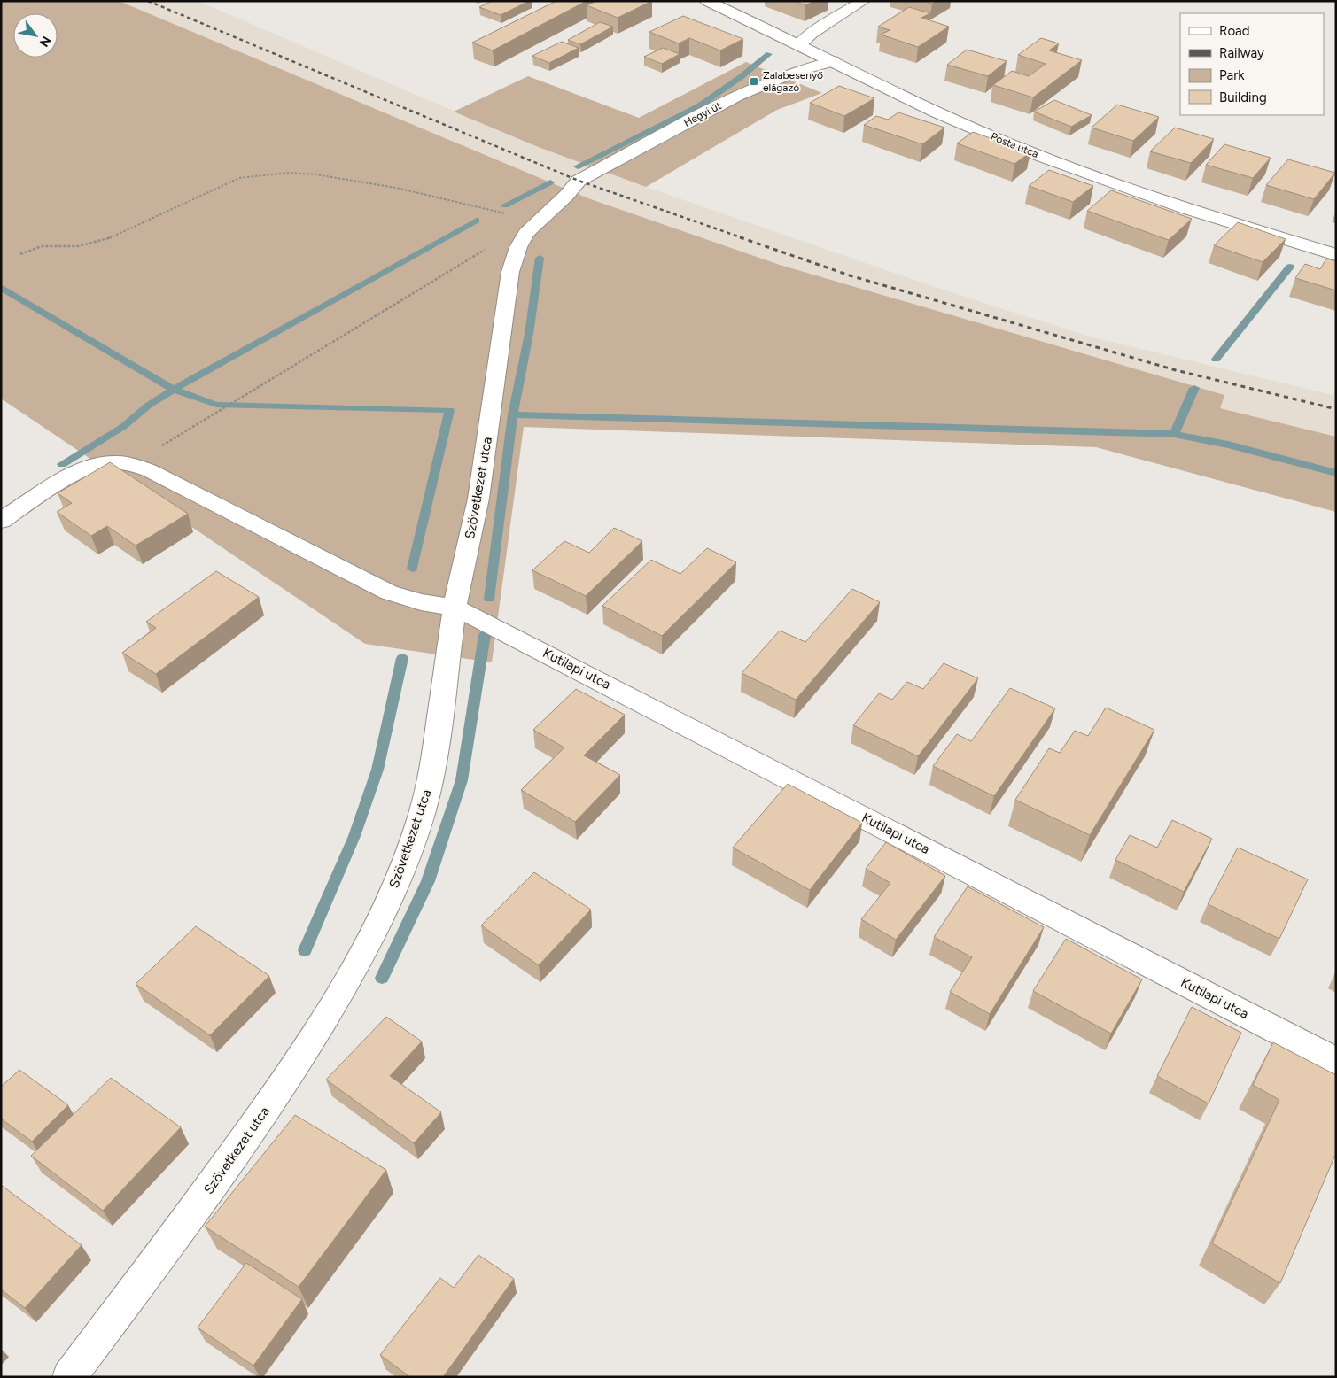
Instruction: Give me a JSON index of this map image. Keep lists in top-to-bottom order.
{
  "streets": {
    "street": [
      "Hegyi út",
      "Posta utca",
      "Szövetkezet utca",
      "Kutilapi utca"
    ]
  },
  "crossings": [
    ["Hegyi út", "Posta utca"],
    ["Hegyi út", "Szövetkezet utca"],
    ["Szövetkezet utca", "Kutilapi utca"]
  ],
  "places": {
    "transit": ["Zalabesenyő elágazó"]
  },
  "legend": [
    "Road",
    "Railway",
    "Park",
    "Building"
  ],
  "north": "bottom right"
}
